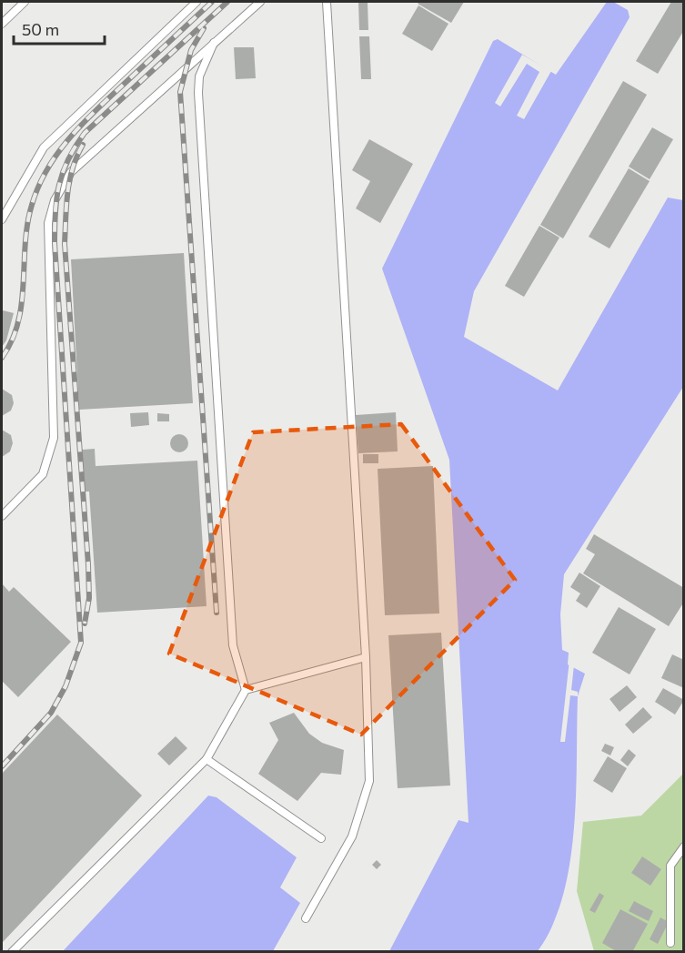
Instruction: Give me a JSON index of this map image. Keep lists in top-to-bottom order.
{
  "scale_bar": "50 m"
}
